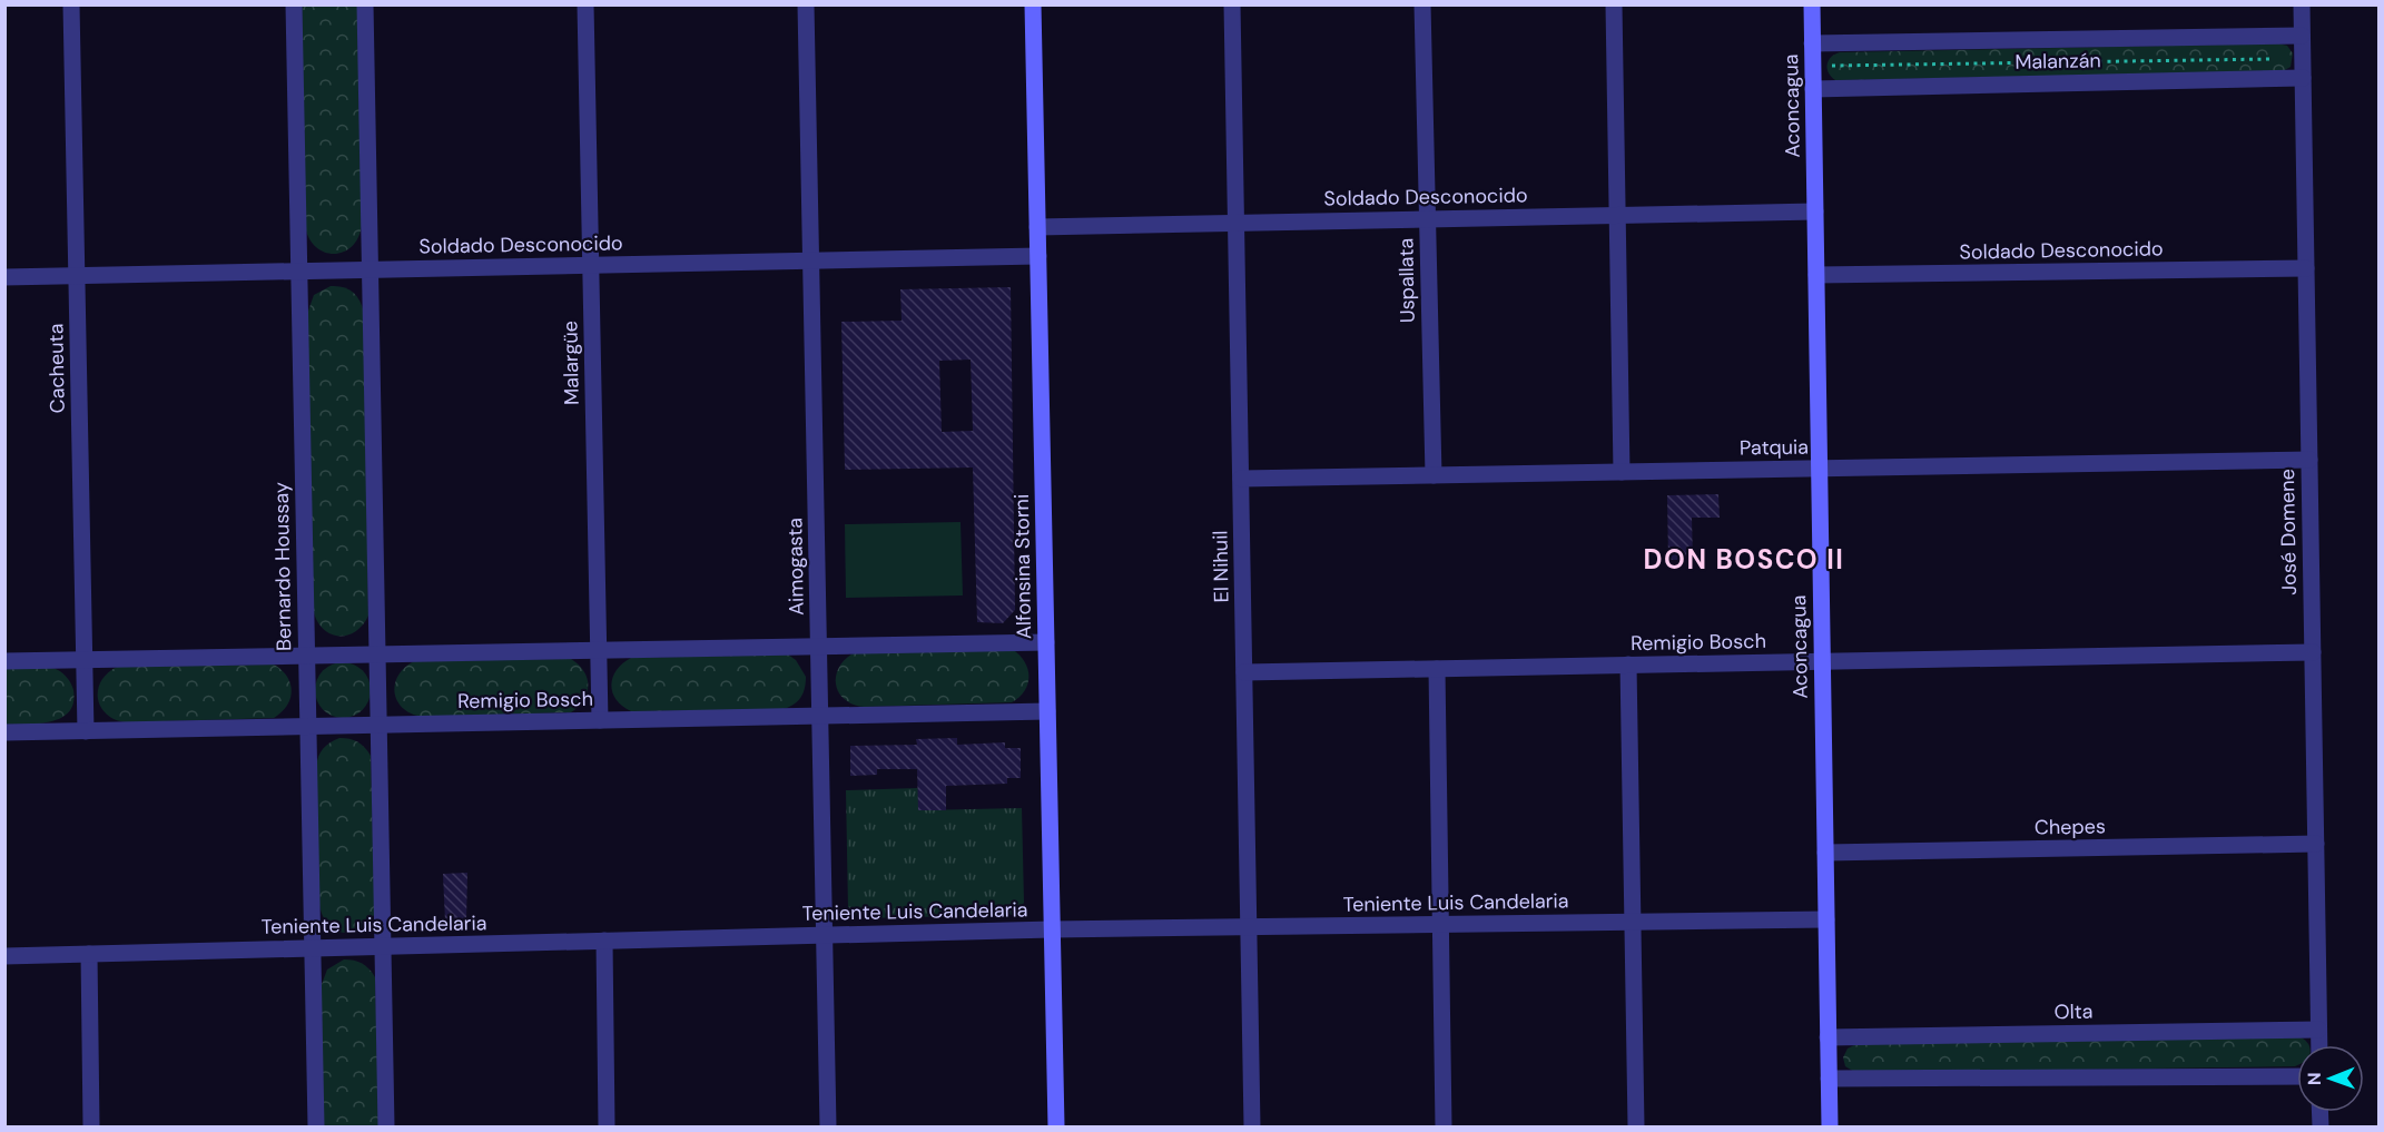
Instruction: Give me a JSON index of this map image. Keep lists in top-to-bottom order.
{
  "streets": {
    "street": [
      "Malanzán",
      "Aconcagua",
      "Soldado Desconocido",
      "Uspallata",
      "Malargüe",
      "Cacheuta",
      "Patquia",
      "José Domene",
      "Bernardo Houssay",
      "Aimogasta",
      "Alfonsina Storni",
      "El Nihuil",
      "Remigio Bosch",
      "Chepes",
      "Teniente Luis Candelaria",
      "Olta"
    ]
  },
  "crossings": [
    ["Malanzán", "Aconcagua"],
    ["Malanzán", "José Domene"],
    ["Aconcagua", "Soldado Desconocido"],
    ["Aconcagua", "Patquia"],
    ["Aconcagua", "Remigio Bosch"],
    ["Aconcagua", "Chepes"],
    ["Aconcagua", "Teniente Luis Candelaria"],
    ["Aconcagua", "Olta"],
    ["Soldado Desconocido", "Uspallata"],
    ["Soldado Desconocido", "Malargüe"],
    ["Soldado Desconocido", "Cacheuta"],
    ["Soldado Desconocido", "José Domene"],
    ["Soldado Desconocido", "Bernardo Houssay"],
    ["Soldado Desconocido", "Aimogasta"],
    ["Soldado Desconocido", "Alfonsina Storni"],
    ["Soldado Desconocido", "El Nihuil"],
    ["Uspallata", "Patquia"],
    ["Malargüe", "Remigio Bosch"],
    ["Cacheuta", "Remigio Bosch"],
    ["Patquia", "José Domene"],
    ["Patquia", "El Nihuil"],
    ["José Domene", "Remigio Bosch"],
    ["José Domene", "Chepes"],
    ["José Domene", "Olta"],
    ["Bernardo Houssay", "Remigio Bosch"],
    ["Bernardo Houssay", "Teniente Luis Candelaria"],
    ["Aimogasta", "Remigio Bosch"],
    ["Aimogasta", "Teniente Luis Candelaria"],
    ["Alfonsina Storni", "Remigio Bosch"],
    ["Alfonsina Storni", "Teniente Luis Candelaria"],
    ["El Nihuil", "Remigio Bosch"],
    ["El Nihuil", "Teniente Luis Candelaria"]
  ],
  "districts": ["DON BOSCO II"],
  "north": "left"
}
